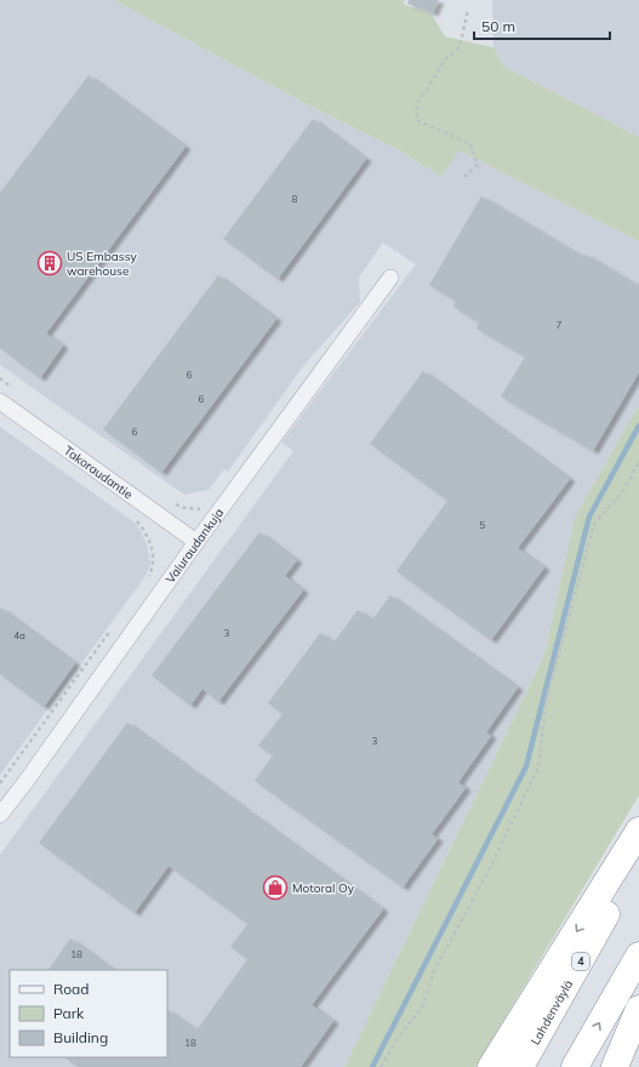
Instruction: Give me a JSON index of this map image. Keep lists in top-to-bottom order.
{
  "streets": {
    "highway": ["4", "Lahdenväylä"],
    "street": ["Takoraudantie", "Valuraudankuja"]
  },
  "crossings": [
    ["Takoraudantie", "Valuraudankuja"]
  ],
  "places": {
    "building": ["US Embassy warehouse"],
    "shop": ["Motoral Oy"]
  },
  "house_numbers": [
    "8",
    "7",
    "6",
    "6",
    "6",
    "5",
    "3",
    "4a",
    "3",
    "18",
    "18"
  ],
  "legend": ["Road", "Park", "Building"],
  "scale_bar": "50 m"
}
